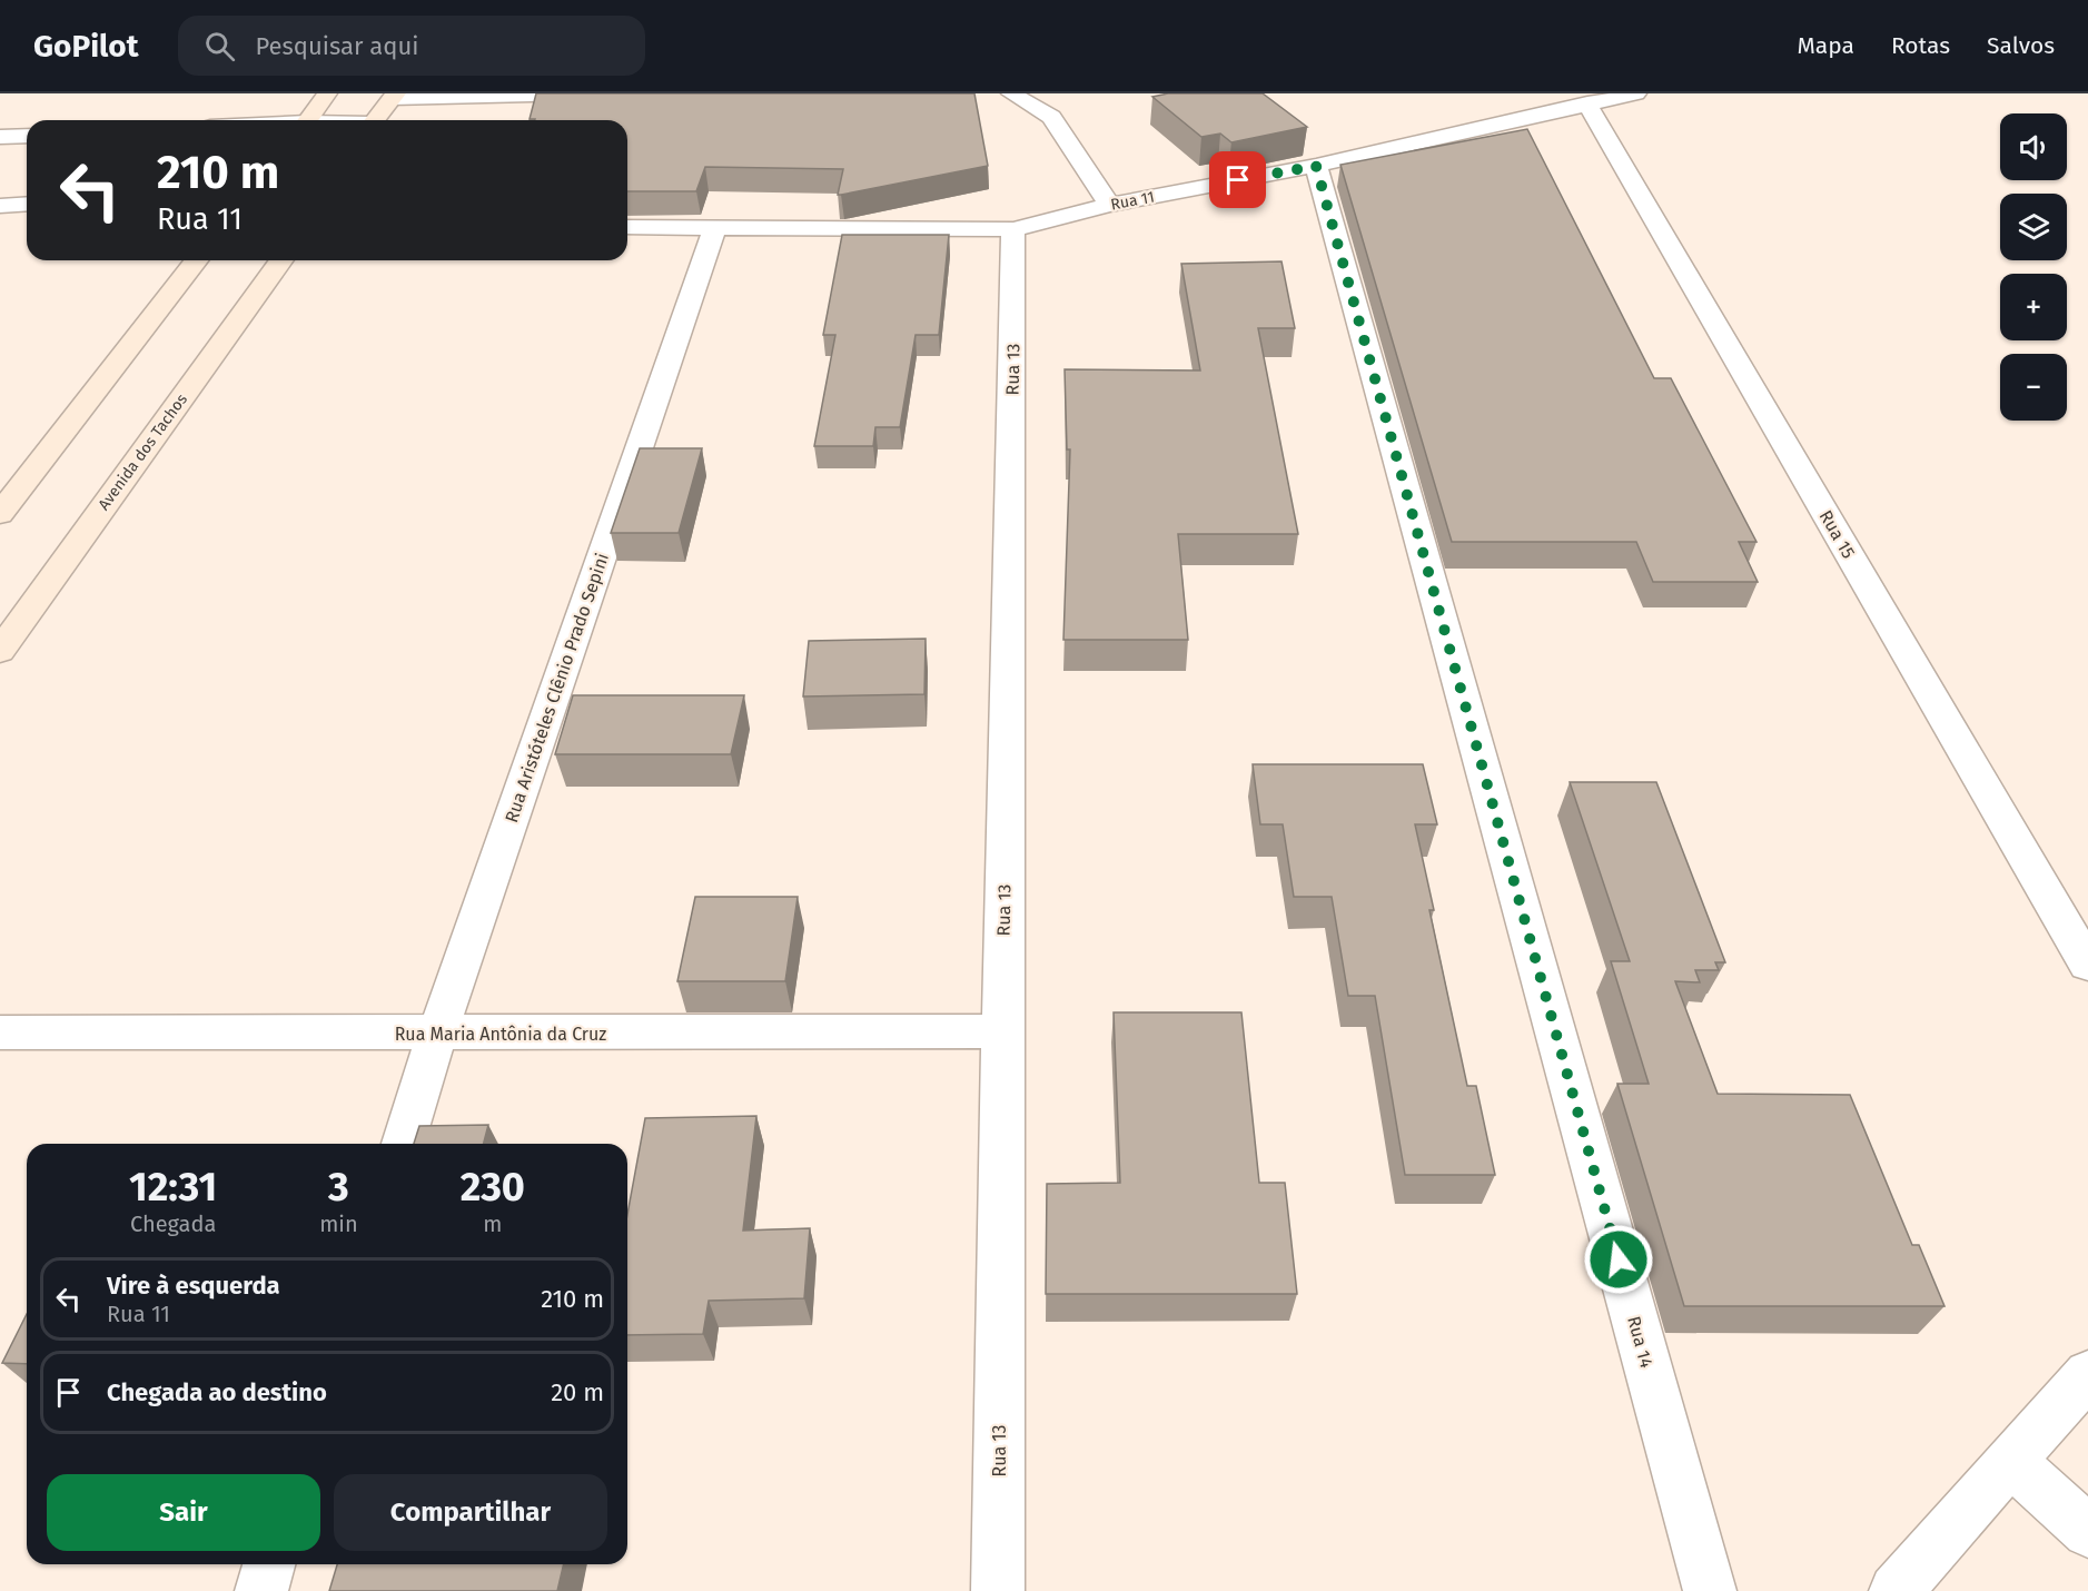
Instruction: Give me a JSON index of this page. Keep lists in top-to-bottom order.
{
  "streets": {
    "street": [
      "Rua 11",
      "Rua 13",
      "Avenida dos Tachos",
      "Rua 15",
      "Rua Aristóteles Clênio Prado Sepini",
      "Rua Maria Antônia da Cruz",
      "Rua 14"
    ]
  },
  "crossings": [
    ["Rua 11", "Rua 13"],
    ["Rua 11", "Rua 15"],
    ["Rua 11", "Rua Aristóteles Clênio Prado Sepini"],
    ["Rua 11", "Rua 14"],
    ["Rua 13", "Rua Maria Antônia da Cruz"],
    ["Rua Aristóteles Clênio Prado Sepini", "Rua Maria Antônia da Cruz"]
  ],
  "page": {
    "header": "GoPilot",
    "search": "Pesquisar aqui",
    "nav": ["Mapa", "Rotas", "Salvos"],
    "map_buttons": ["+", "−"],
    "turn": ["210 m", "Rua 11"],
    "eta": [
      "12:31",
      "Chegada",
      "3",
      "min",
      "230",
      "m"
    ],
    "list": [
      {
        "name": "Vire à esquerda",
        "note": "Rua 11",
        "value": "210 m"
      },
      {
        "name": "Chegada ao destino",
        "value": "20 m"
      }
    ],
    "buttons": ["Sair", "Compartilhar"]
  }
}
